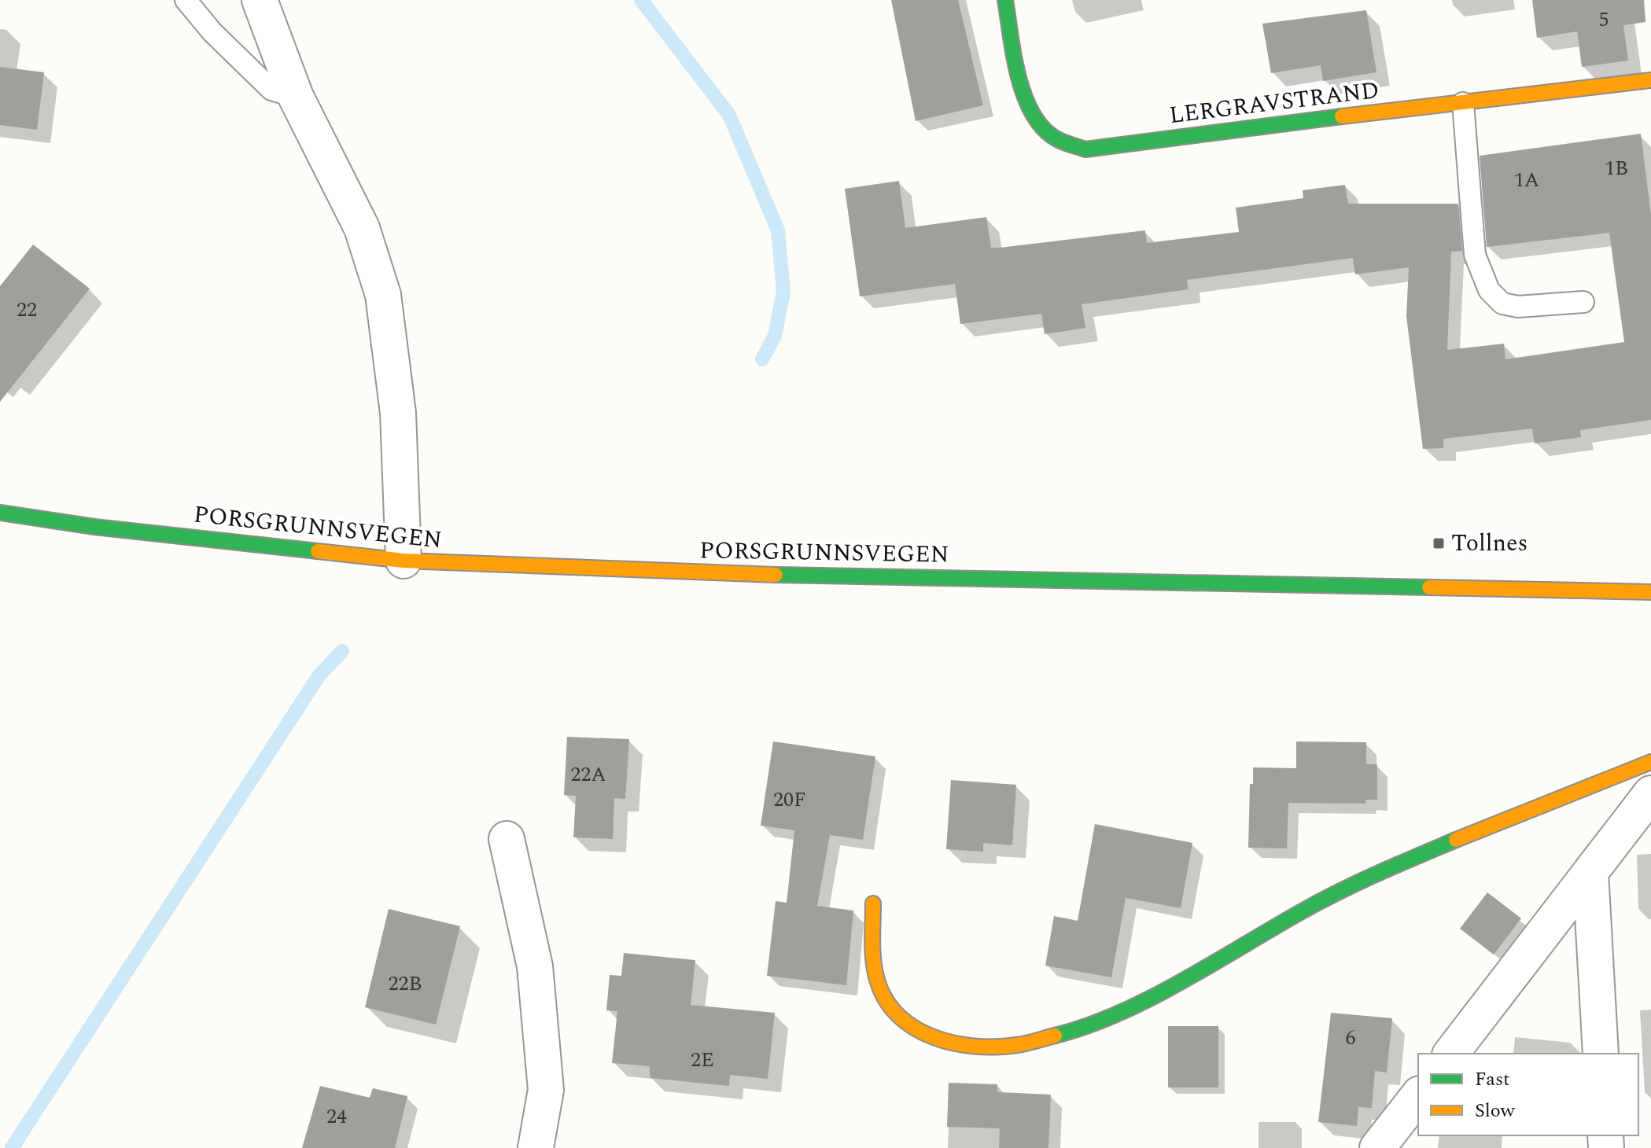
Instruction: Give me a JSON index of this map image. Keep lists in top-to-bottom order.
{
  "streets": {
    "main road": ["LERGRAVSTRAND", "PORSGRUNNSVEGEN"]
  },
  "places": {
    "transit": ["Tollnes"]
  },
  "house_numbers": [
    "5",
    "1B",
    "1A",
    "22",
    "22A",
    "20F",
    "22B",
    "6",
    "2E",
    "24"
  ],
  "legend": ["Fast", "Slow"]
}
